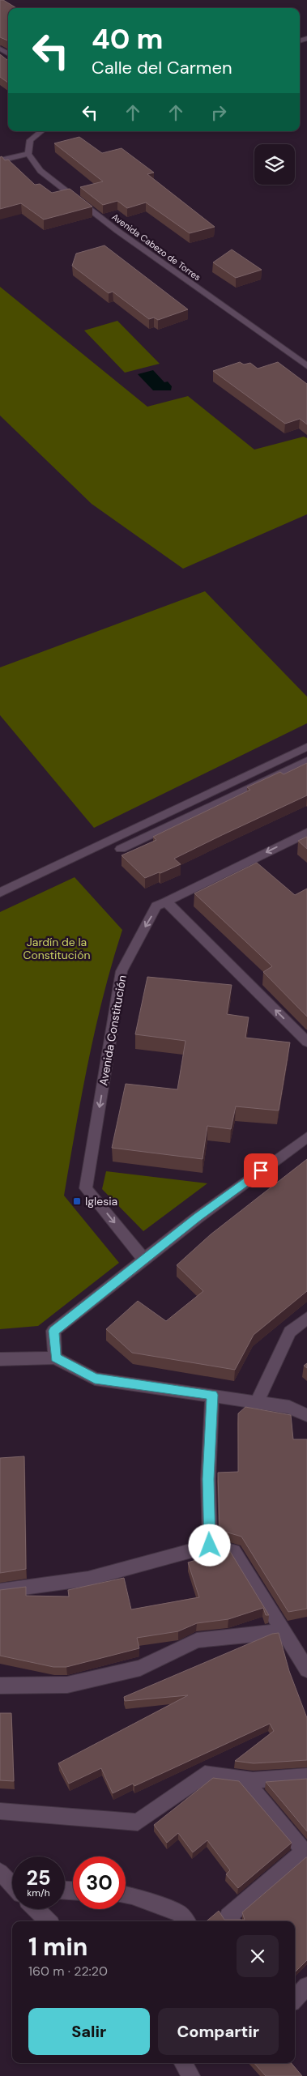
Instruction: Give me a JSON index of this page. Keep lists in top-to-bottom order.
{
  "streets": {
    "street": ["Avenida Cabezo de Torres", "Avenida Constitución"]
  },
  "one_way": ["Avenida Constitución"],
  "parks": ["Jardín de la Constitución"],
  "places": {
    "transit": ["Iglesia"]
  },
  "page": {
    "turn": ["40 m", "Calle del Carmen"],
    "speed": "25 km/h",
    "limit": "30",
    "heading": ["1 min", "160 m · 22:20"],
    "buttons": ["Salir", "Compartir"]
  }
}
